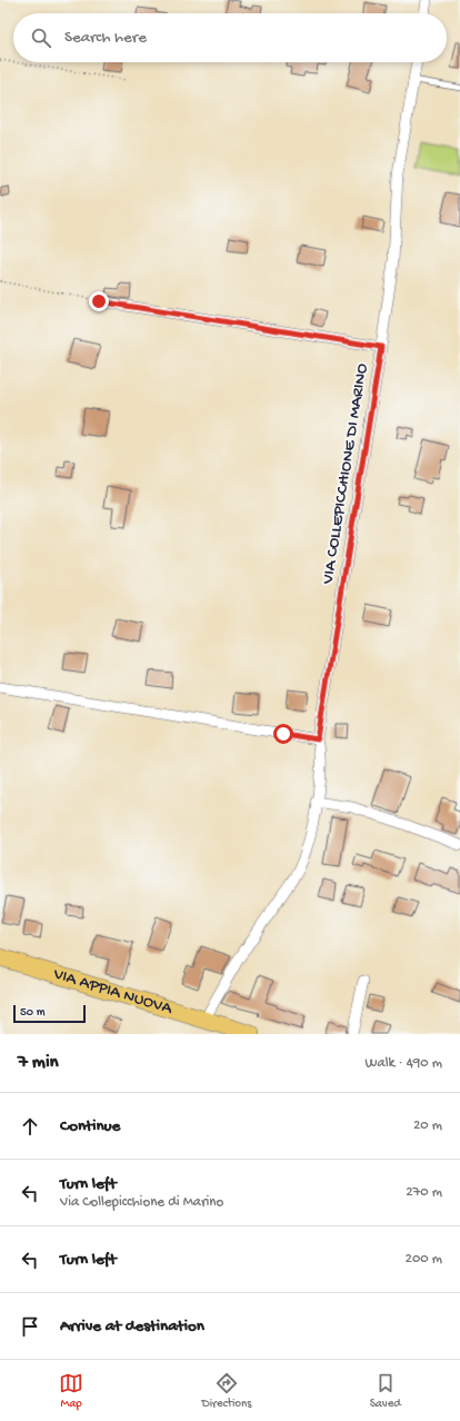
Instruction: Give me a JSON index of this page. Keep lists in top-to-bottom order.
{
  "streets": {
    "main road": ["VIA APPIA NUOVA"],
    "street": ["VIA COLLEPICCHIONE DI MARINO"]
  },
  "crossings": [
    ["VIA COLLEPICCHIONE DI MARINO", "VIA APPIA NUOVA"]
  ],
  "scale_bar": "50 m",
  "page": {
    "search": "Search here",
    "scale": "50 m",
    "heading": ["7 min", "Walk · 490 m"],
    "list": [
      ["Continue", "20 m"],
      ["Turn left", "Via Collepicchione di Marino", "270 m"],
      ["Turn left", "200 m"],
      "Arrive at destination"
    ],
    "nav": ["Map", "Directions", "Saved"]
  }
}
